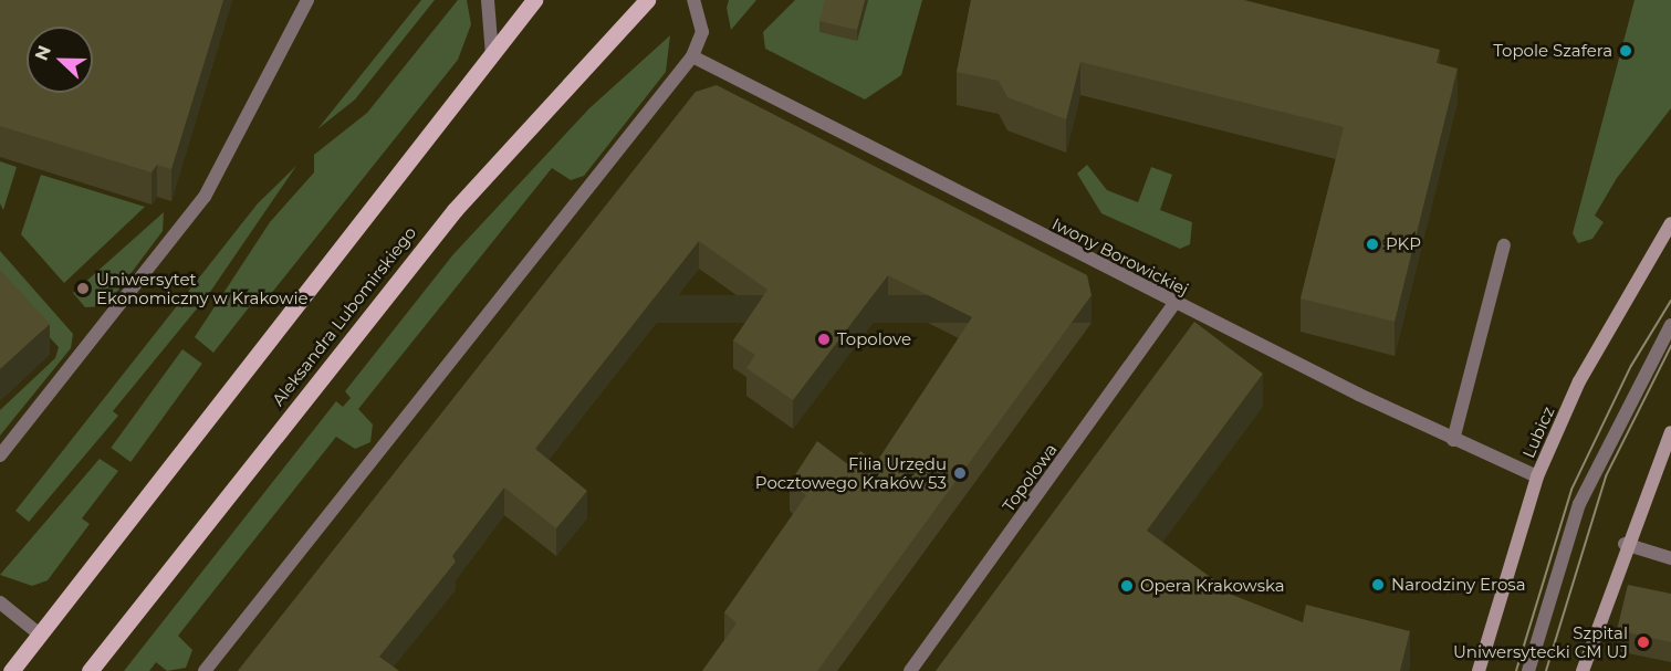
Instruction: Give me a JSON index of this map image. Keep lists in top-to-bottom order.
{
  "streets": {
    "main road": ["Aleksandra Lubomirskiego"],
    "street": ["Iwony Borowickiej", "Lubicz", "Topolowa"]
  },
  "crossings": [
    ["Iwony Borowickiej", "Lubicz"],
    ["Iwony Borowickiej", "Topolowa"]
  ],
  "places": [
    "Topole Szafera",
    "PKP",
    "Uniwersytet Ekonomiczny w Krakowie",
    "Topolove",
    "Filia Urzędu Pocztowego Kraków 53",
    "Narodziny Erosa",
    "Opera Krakowska",
    "Szpital Uniwersytecki CM UJ"
  ],
  "north": "left"
}
